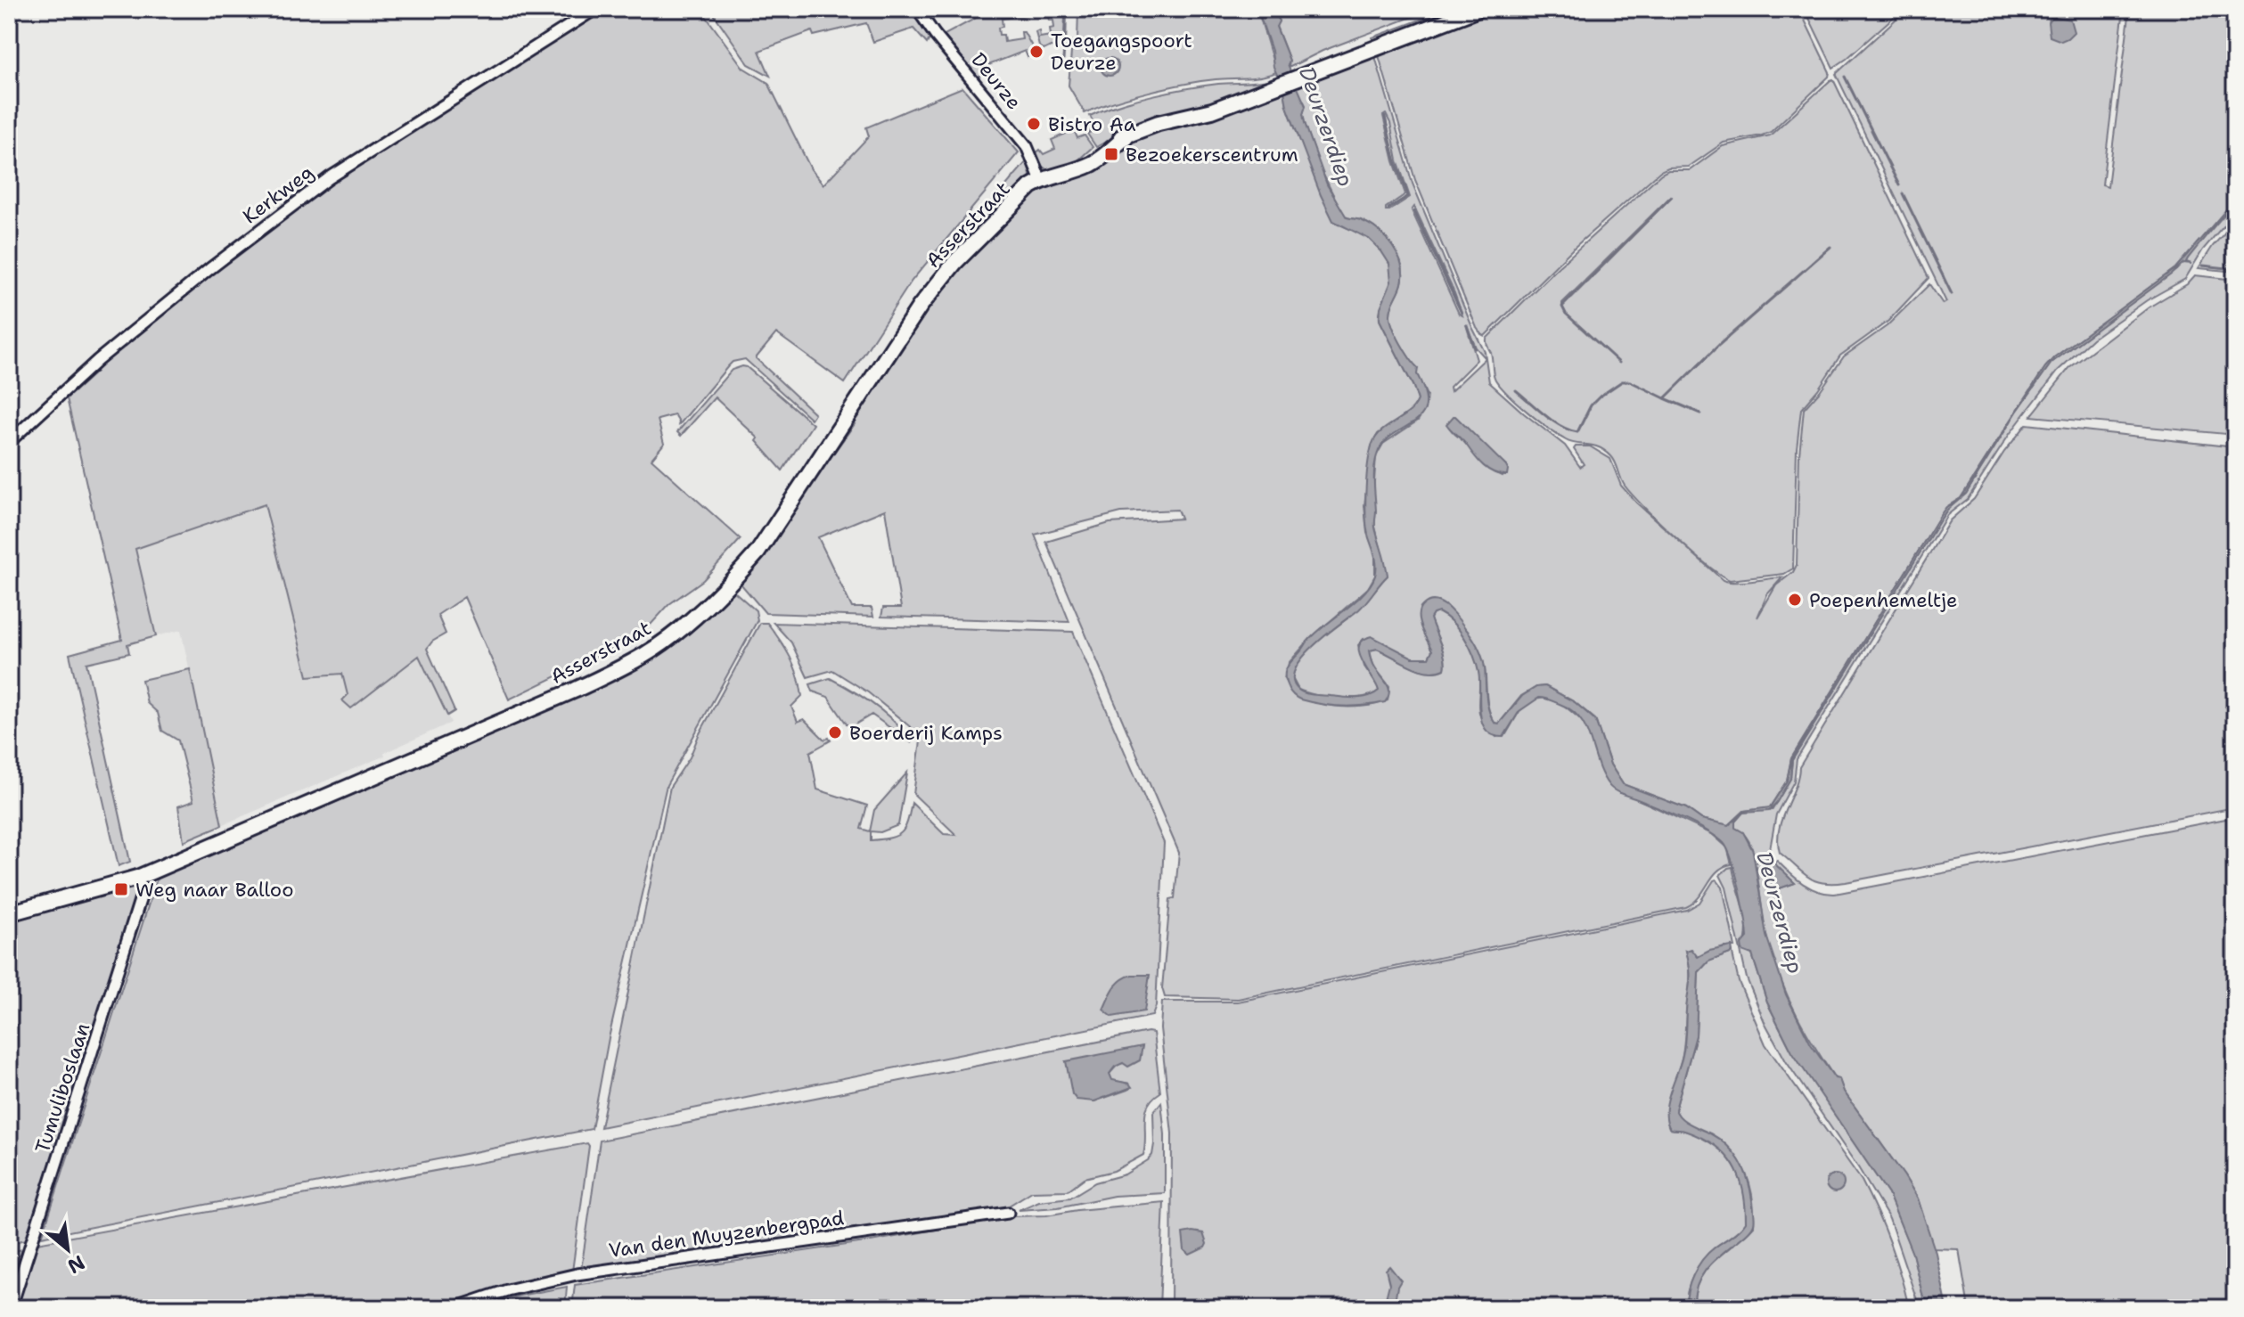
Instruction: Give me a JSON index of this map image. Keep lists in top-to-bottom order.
{
  "streets": {
    "main road": ["Asserstraat"],
    "street": [
      "Deurze",
      "Kerkweg",
      "Tumuliboslaan",
      "Van den Muyzenbergpad"
    ]
  },
  "crossings": [
    ["Deurze", "Asserstraat"],
    ["Asserstraat", "Tumuliboslaan"]
  ],
  "water": ["Deurzerdiep"],
  "places": {
    "other": [
      "Toegangspoort Deurze",
      "Bistro Aa",
      "Poepenhemeltje",
      "Boerderij Kamps"
    ],
    "transit": ["Bezoekerscentrum", "Weg naar Balloo"]
  },
  "north": "bottom right"
}
